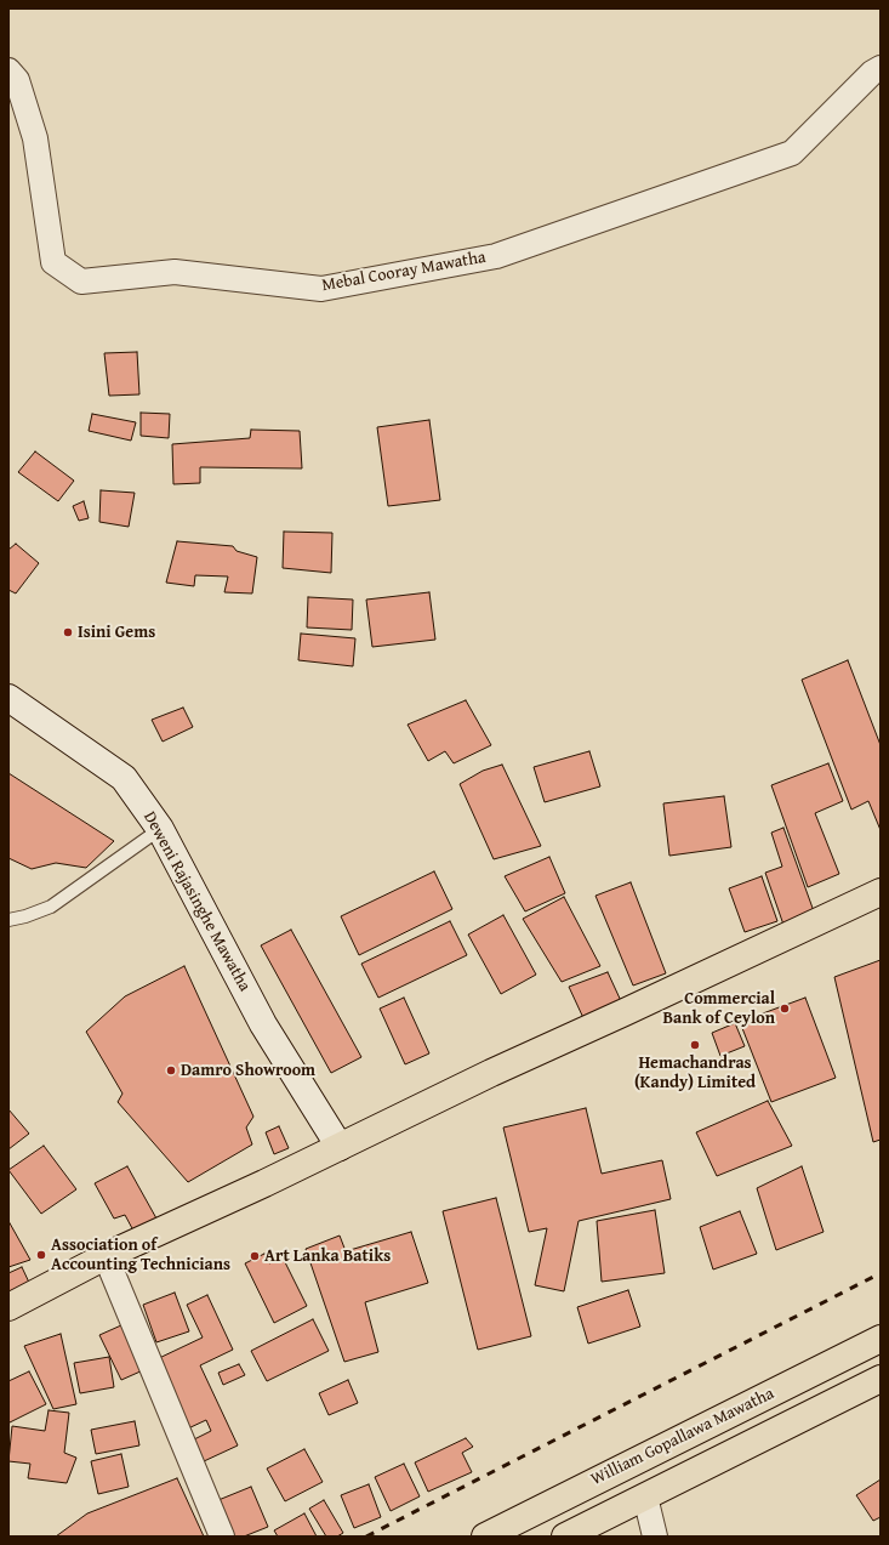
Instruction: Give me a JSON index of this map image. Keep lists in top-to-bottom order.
{
  "streets": {
    "main road": ["William Gopallawa Mawatha"],
    "street": ["Mebal Cooray Mawatha", "Deweni Rajasinghe Mawatha"]
  },
  "places": [
    "Isini Gems",
    "Commercial Bank of Ceylon",
    "Hemachandras (Kandy) Limited",
    "Damro Showroom",
    "Association of Accounting Technicians",
    "Art Lanka Batiks"
  ]
}
